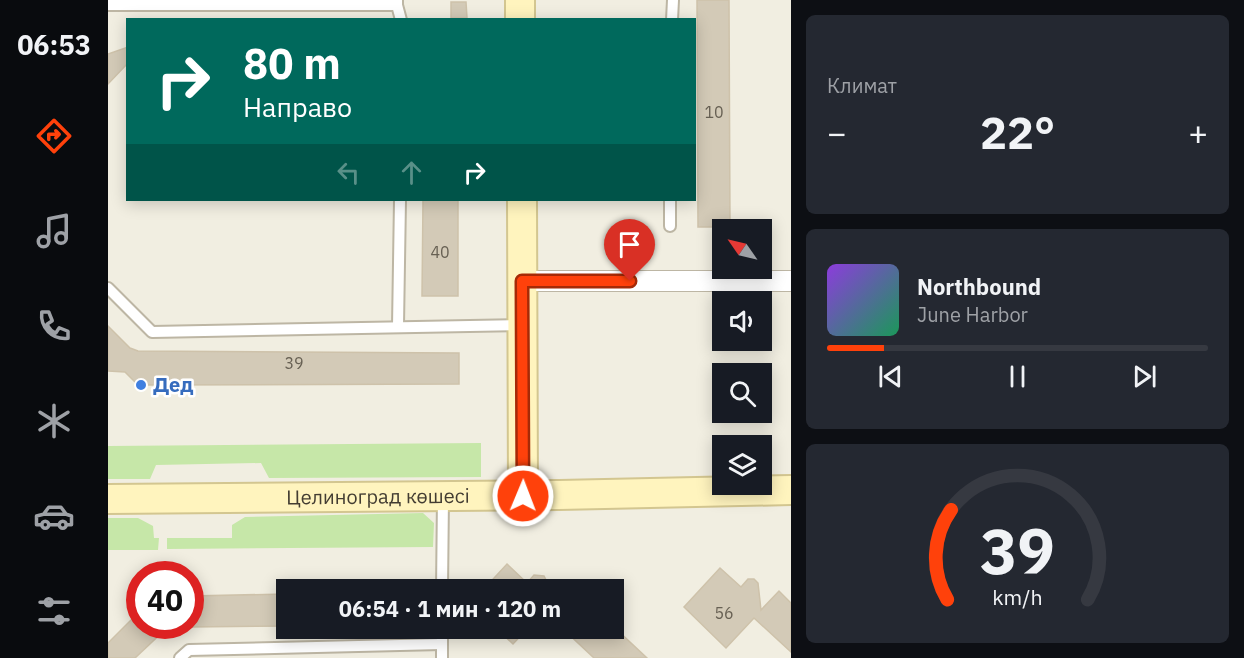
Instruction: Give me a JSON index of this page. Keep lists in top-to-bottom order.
{
  "streets": {
    "street": ["Целиноград көшесі"]
  },
  "places": ["Дед"],
  "house_numbers": [
    "10",
    "40",
    "39",
    "56"
  ],
  "north": "top left",
  "page": {
    "tabs": "06:53",
    "tile": "Климат",
    "turn": ["80 m", "Направо"],
    "heat": ["−", "22°", "+"],
    "song": ["Northbound", "June Harbor"],
    "limit": "40",
    "trip": "06:54 · 1 мин · 120 m",
    "gauge": ["39", "km/h"]
  }
}
